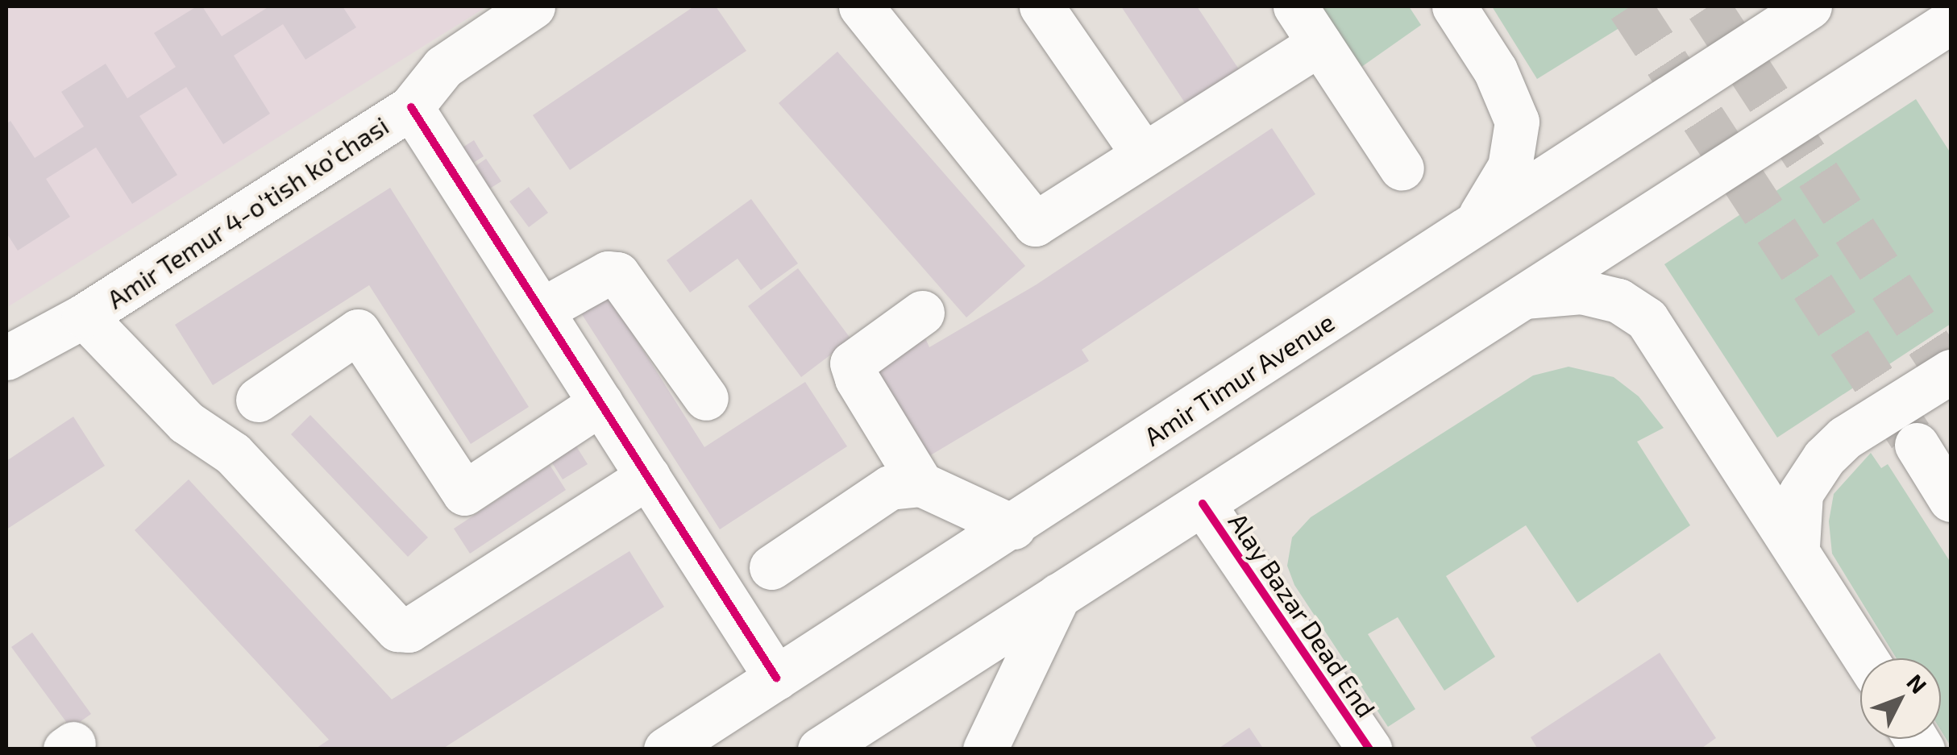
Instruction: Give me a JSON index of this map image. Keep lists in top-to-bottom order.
{
  "streets": {
    "main road": ["Amir Temur 4-o'tish ko'chasi", "Amir Timur Avenue", "Alay Bazar Dead End"]
  },
  "north": "top right"
}
